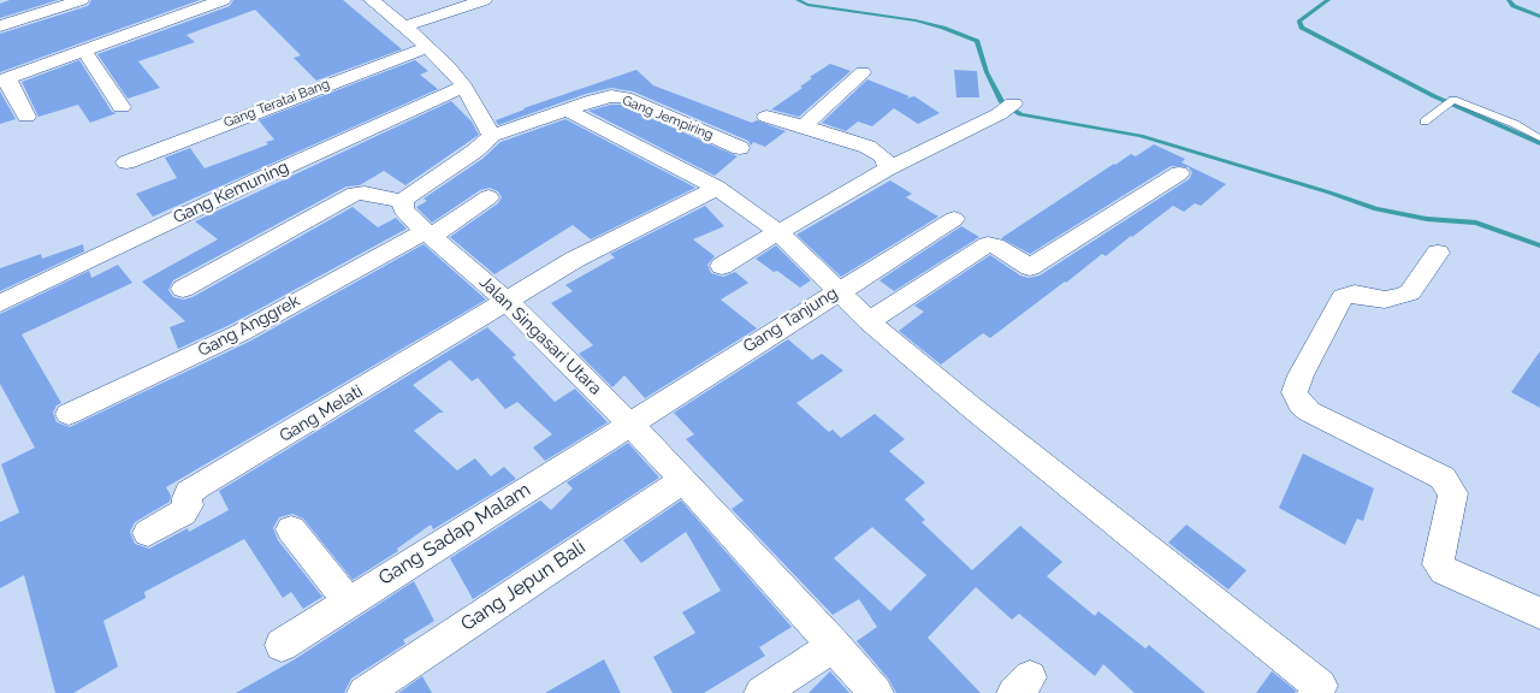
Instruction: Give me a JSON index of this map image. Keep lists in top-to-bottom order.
{
  "streets": {
    "street": [
      "Gang Teratai Bang",
      "Gang Jempiring",
      "Gang Kemuning",
      "Gang Tanjung",
      "Gang Anggrek",
      "Jalan Singasari Utara",
      "Gang Melati",
      "Gang Sadap Malam",
      "Gang Jepun Bali"
    ]
  },
  "crossings": [
    ["Gang Tanjung", "Jalan Singasari Utara"],
    ["Gang Tanjung", "Gang Sadap Malam"],
    ["Gang Anggrek", "Jalan Singasari Utara"],
    ["Jalan Singasari Utara", "Gang Melati"],
    ["Jalan Singasari Utara", "Gang Sadap Malam"],
    ["Jalan Singasari Utara", "Gang Jepun Bali"]
  ]
}
